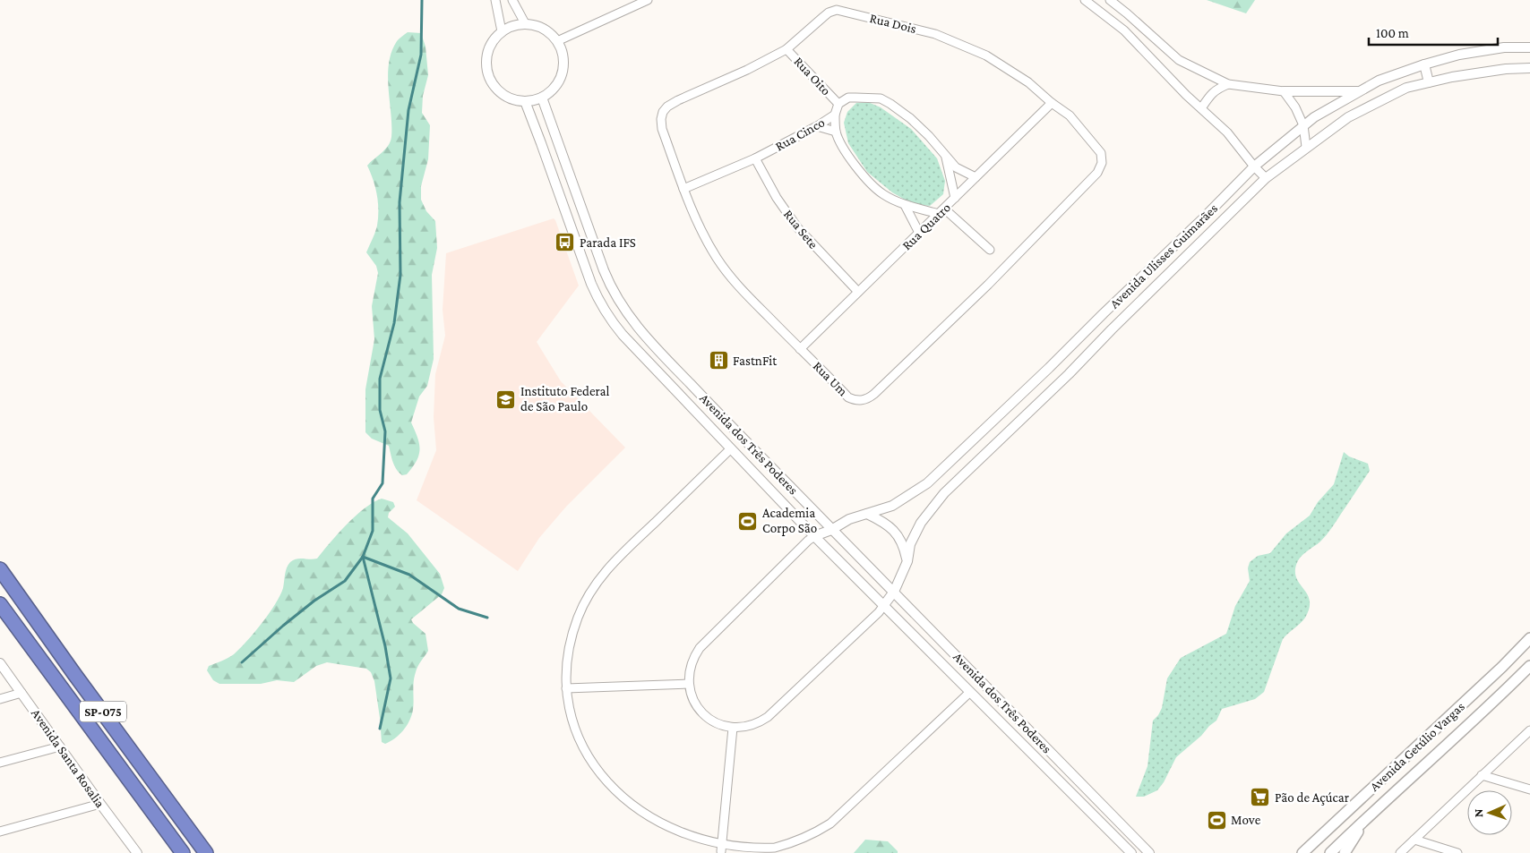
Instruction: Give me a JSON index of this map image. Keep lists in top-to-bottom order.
{
  "streets": {
    "highway": ["SP-075"],
    "main road": ["Avenida Getúlio Vargas"],
    "street": [
      "Rua Dois",
      "Rua Oito",
      "Rua Cinco",
      "Rua Quatro",
      "Rua Sete",
      "Avenida Ulisses Guimarães",
      "Rua Um",
      "Avenida dos Três Poderes",
      "Avenida Santa Rosalia"
    ]
  },
  "crossings": [
    ["Rua Dois", "Rua Oito"],
    ["Rua Dois", "Rua Quatro"],
    ["Rua Dois", "Rua Um"],
    ["Rua Oito", "Rua Cinco"],
    ["Rua Cinco", "Rua Sete"],
    ["Rua Cinco", "Rua Um"],
    ["Rua Quatro", "Rua Sete"],
    ["Rua Quatro", "Rua Um"],
    ["Avenida Ulisses Guimarães", "Avenida dos Três Poderes"]
  ],
  "places": {
    "bus stop": ["Parada IFS"],
    "building": ["FastnFit"],
    "school or university": ["Instituto Federal de São Paulo"],
    "sports": ["Academia Corpo São", "Move"],
    "supermarket": ["Pão de Açúcar"]
  },
  "scale_bar": "100 m",
  "north": "left"
}
